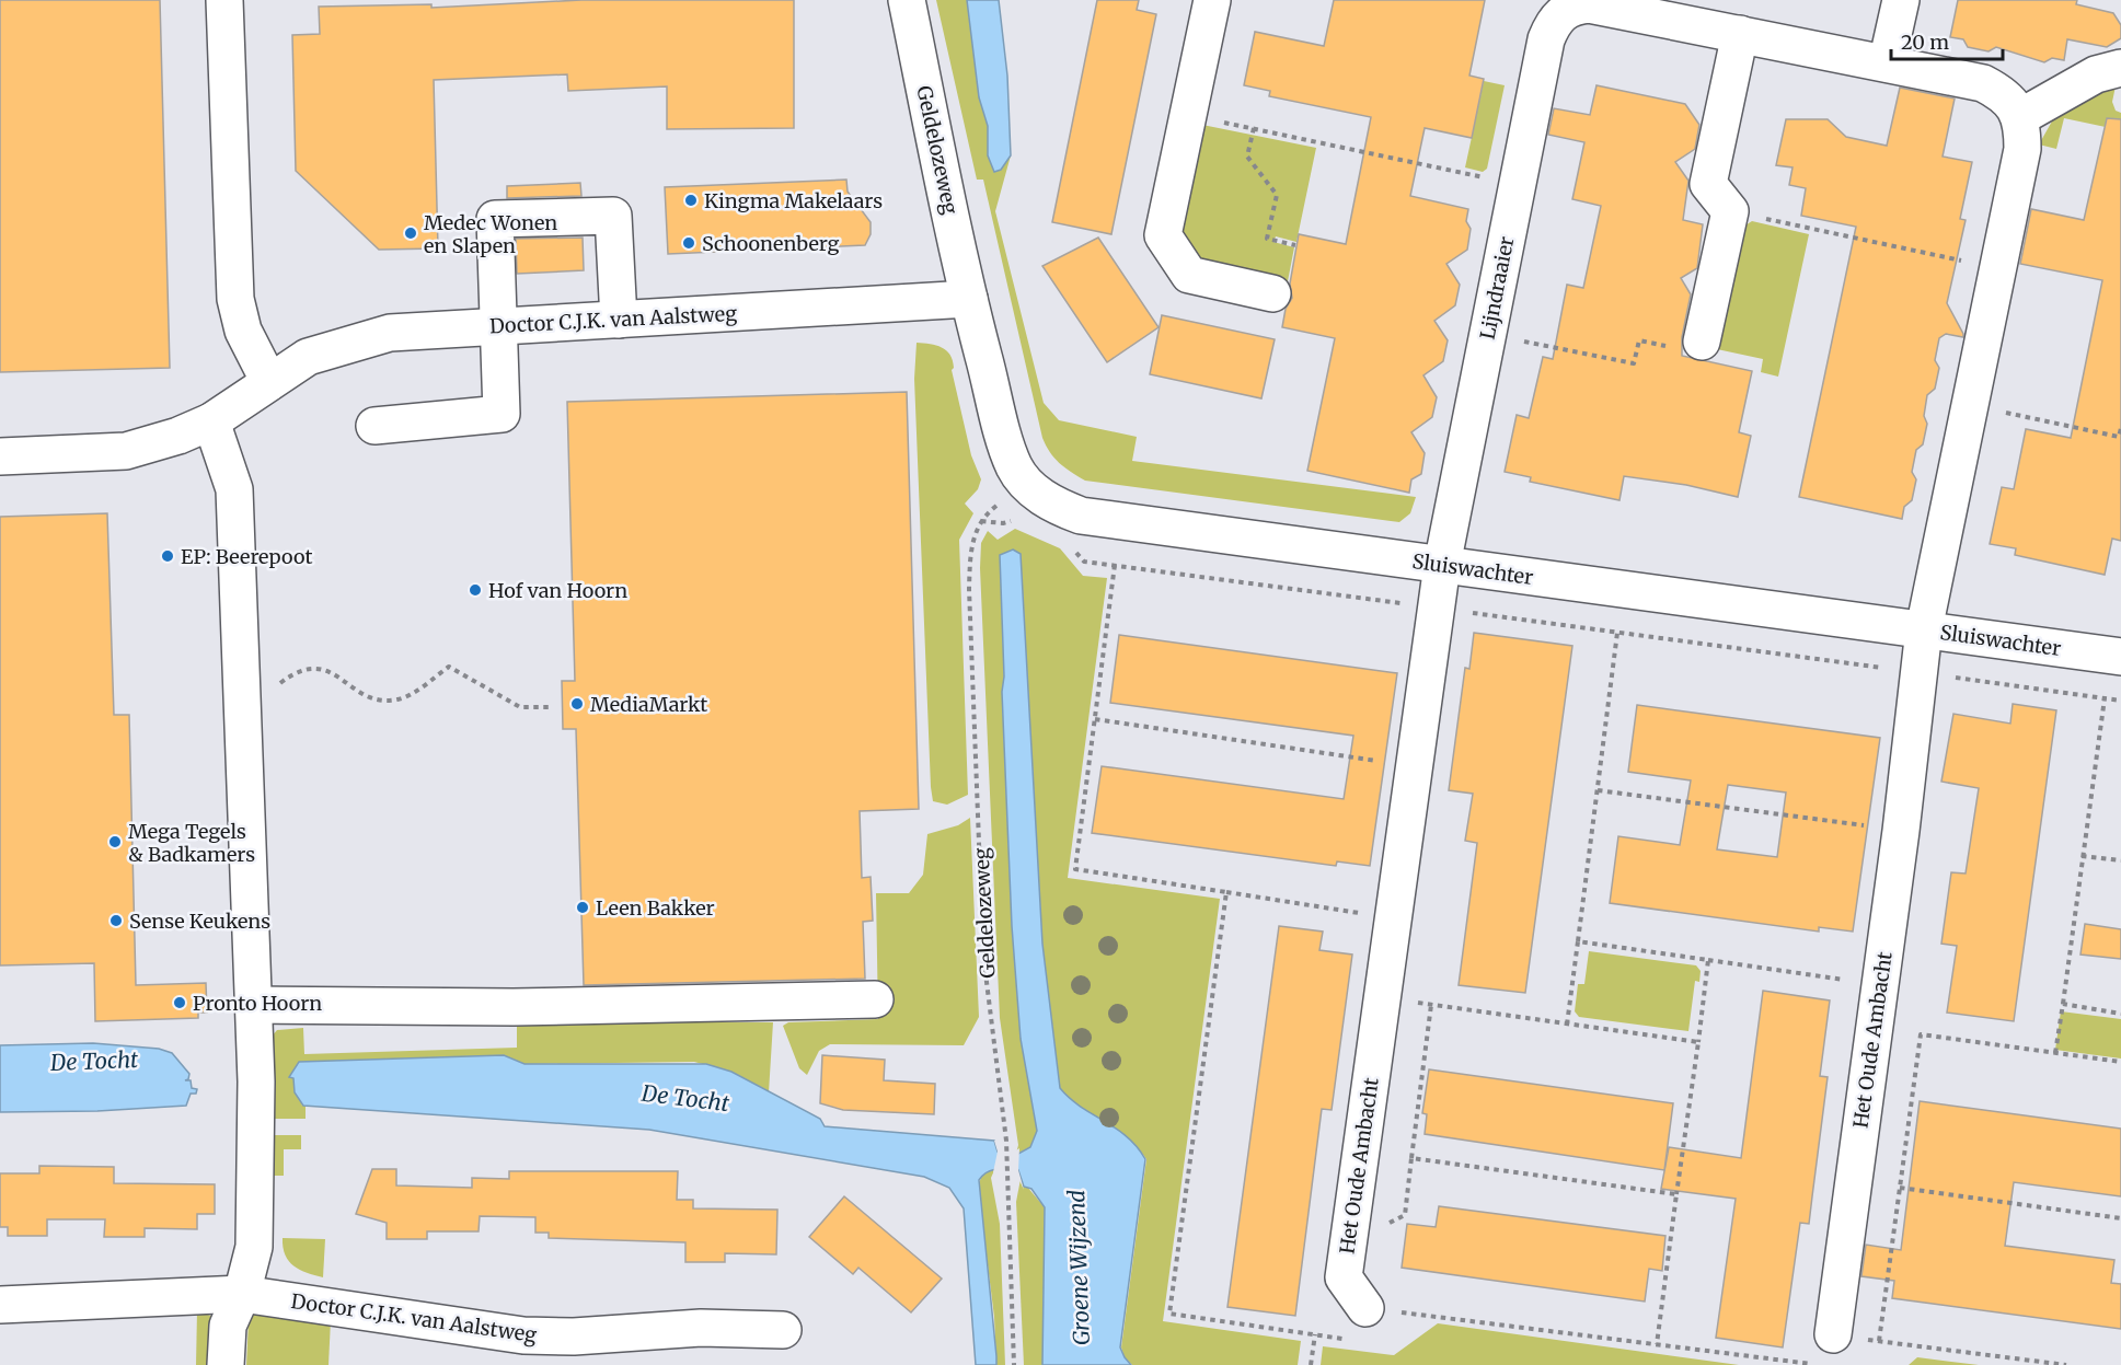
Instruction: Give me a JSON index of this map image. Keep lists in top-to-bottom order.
{
  "streets": {
    "street": [
      "Geldelozeweg",
      "Lijndraaier",
      "Doctor C.J.K. van Aalstweg",
      "Sluiswachter",
      "Het Oude Ambacht"
    ]
  },
  "crossings": [
    ["Geldelozeweg", "Doctor C.J.K. van Aalstweg"],
    ["Geldelozeweg", "Sluiswachter"],
    ["Lijndraaier", "Sluiswachter"],
    ["Lijndraaier", "Het Oude Ambacht"],
    ["Doctor C.J.K. van Aalstweg", "Sluiswachter"],
    ["Sluiswachter", "Het Oude Ambacht"]
  ],
  "water": ["De Tocht", "Groene Wijzend"],
  "places": [
    "Kingma Makelaars",
    "Medec Wonen en Slapen",
    "Schoonenberg",
    "EP: Beerepoot",
    "Hof van Hoorn",
    "MediaMarkt",
    "Mega Tegels & Badkamers",
    "Leen Bakker",
    "Sense Keukens",
    "Pronto Hoorn"
  ],
  "scale_bar": "20 m"
}
